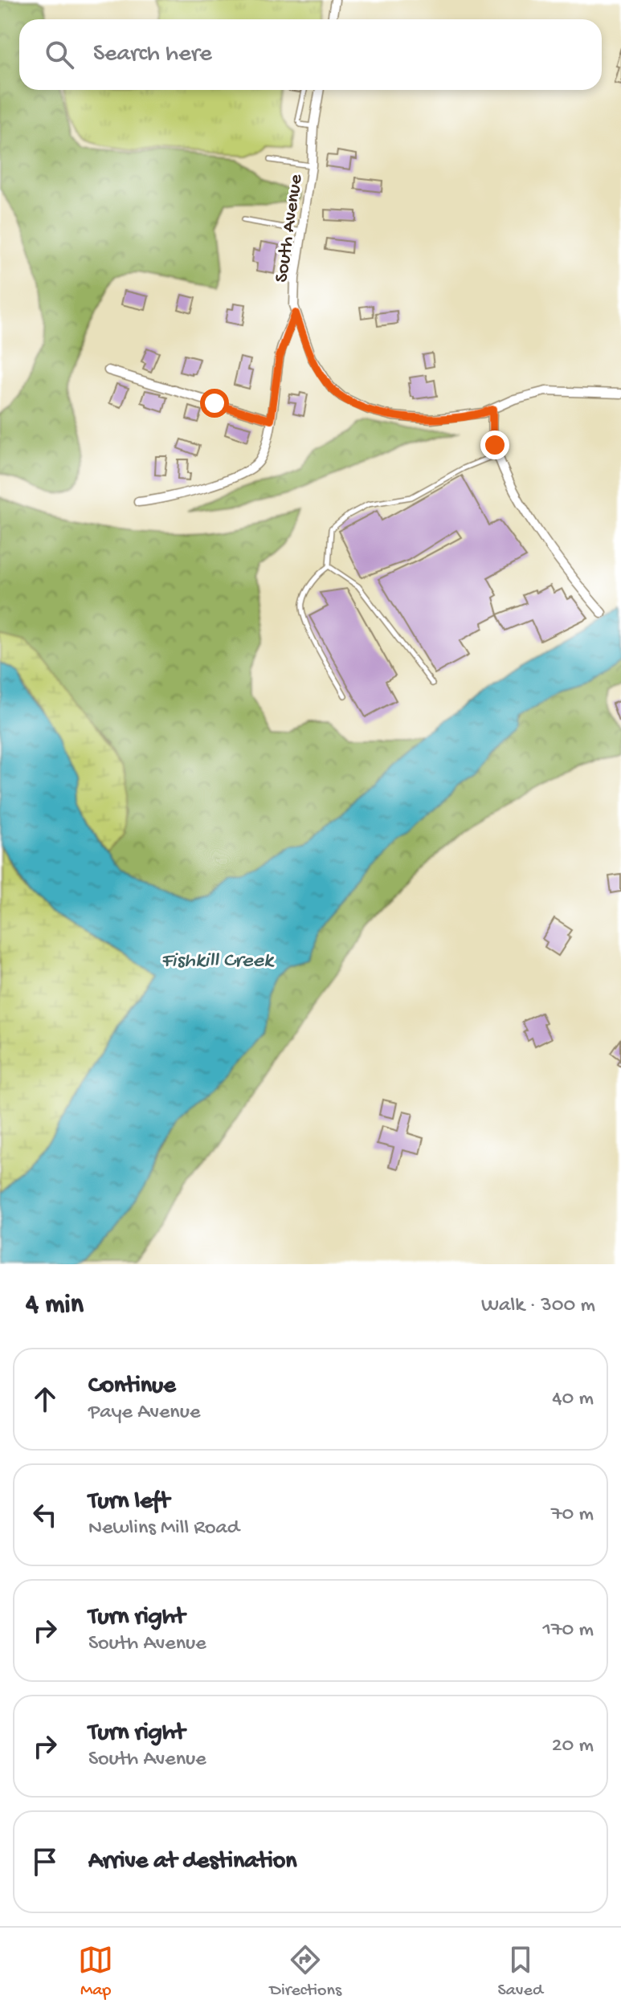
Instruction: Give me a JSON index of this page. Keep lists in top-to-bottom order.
{
  "streets": {
    "street": ["South Avenue"]
  },
  "water": ["Fishkill Creek"],
  "page": {
    "search": "Search here",
    "heading": ["4 min", "Walk · 300 m"],
    "list": [
      ["Continue", "Paye Avenue", "40 m"],
      ["Turn left", "Newlins Mill Road", "70 m"],
      ["Turn right", "South Avenue", "170 m"],
      ["Turn right", "South Avenue", "20 m"],
      "Arrive at destination"
    ],
    "nav": ["Map", "Directions", "Saved"]
  }
}
